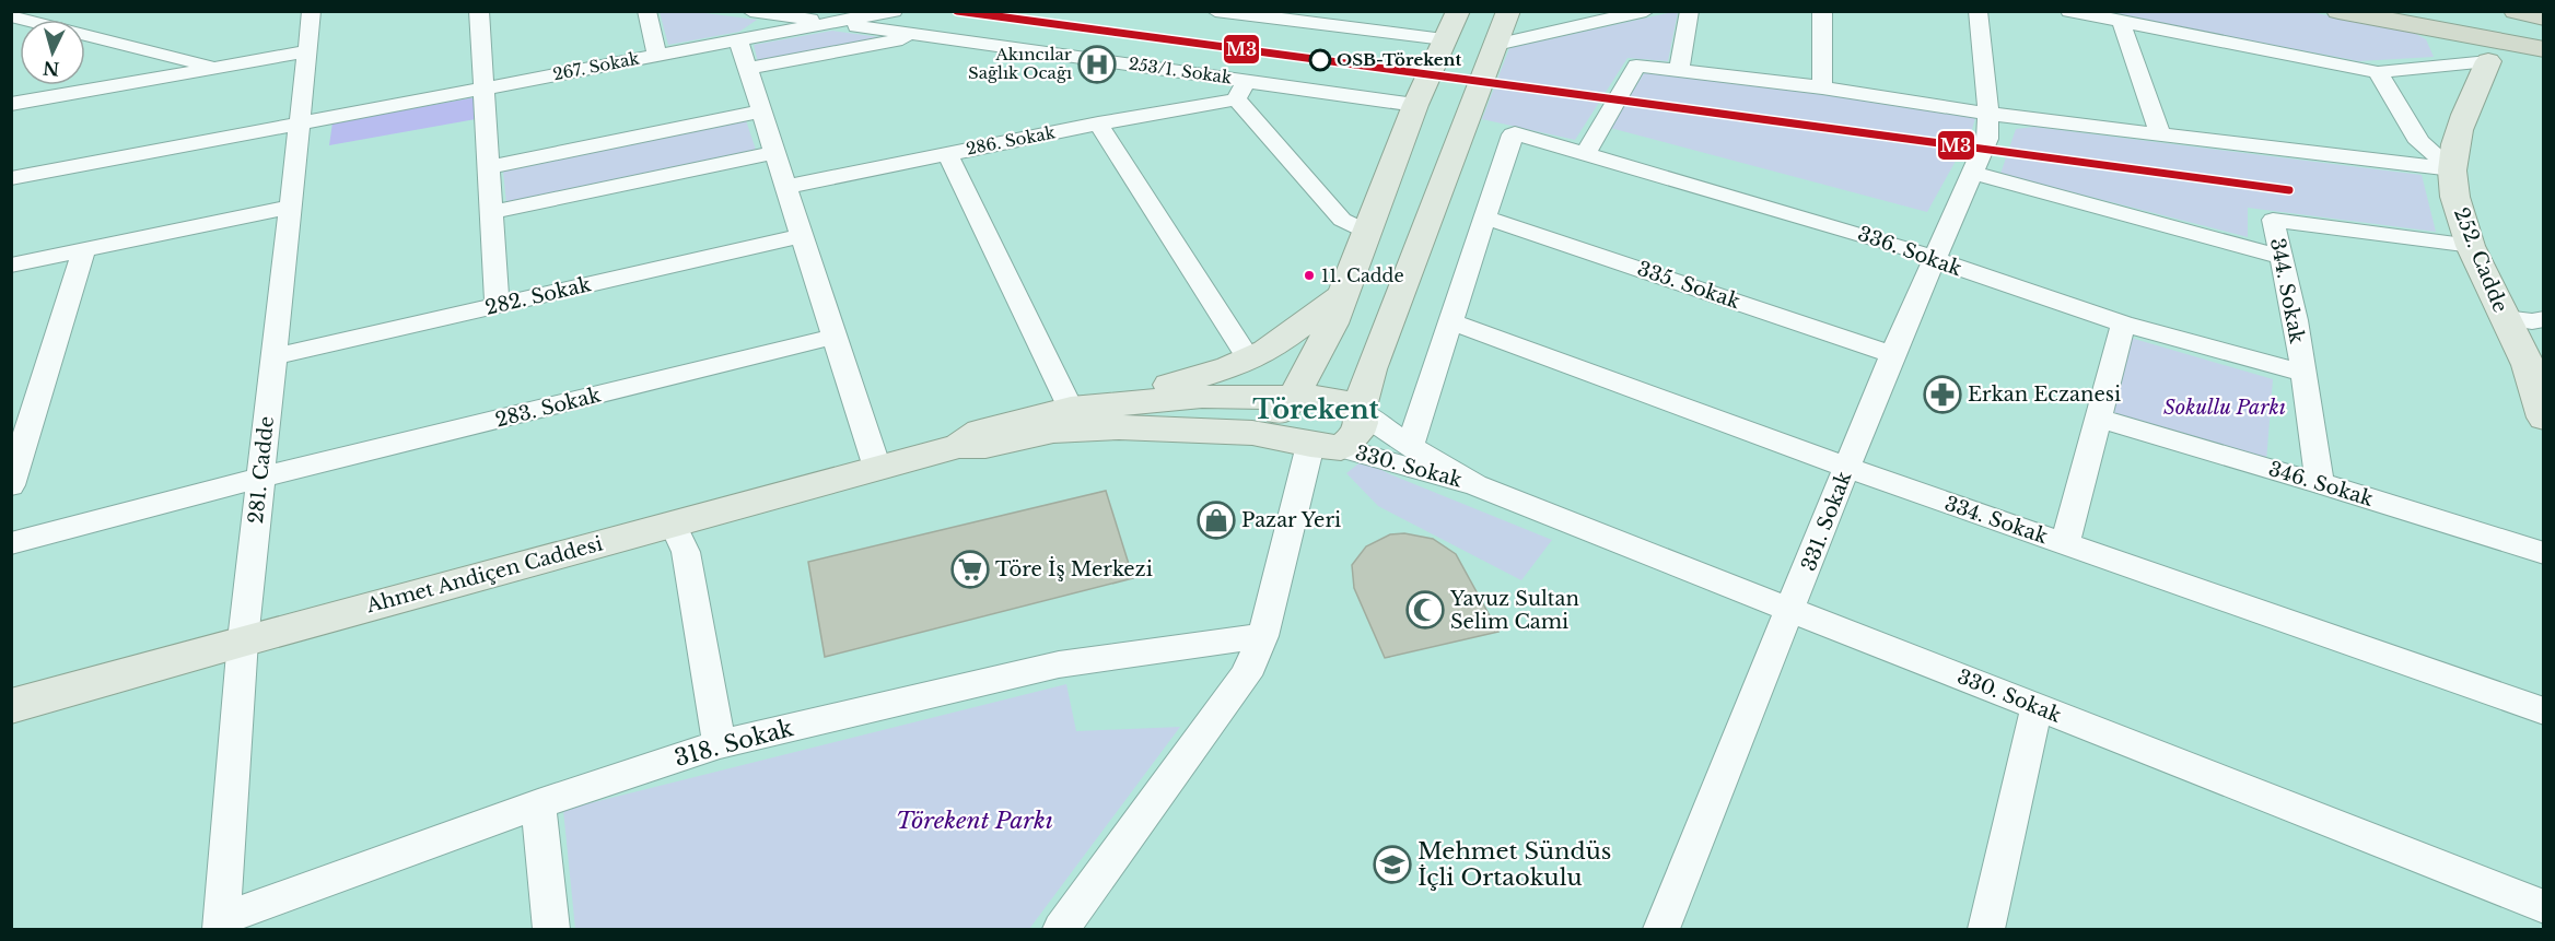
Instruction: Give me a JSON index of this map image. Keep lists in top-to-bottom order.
{
  "streets": {
    "main road": ["252. Cadde", "Ahmet Andiçen Caddesi"],
    "street": [
      "267. Sokak",
      "253/1. Sokak",
      "286. Sokak",
      "336. Sokak",
      "335. Sokak",
      "344. Sokak",
      "282. Sokak",
      "283. Sokak",
      "330. Sokak",
      "281. Cadde",
      "346. Sokak",
      "334. Sokak",
      "331. Sokak",
      "318. Sokak"
    ]
  },
  "crossings": [
    ["267. Sokak", "253/1. Sokak"],
    ["267. Sokak", "281. Cadde"],
    ["253/1. Sokak", "286. Sokak"],
    ["336. Sokak", "335. Sokak"],
    ["336. Sokak", "344. Sokak"],
    ["336. Sokak", "331. Sokak"],
    ["252. Cadde", "344. Sokak"],
    ["335. Sokak", "331. Sokak"],
    ["344. Sokak", "346. Sokak"],
    ["282. Sokak", "281. Cadde"],
    ["283. Sokak", "281. Cadde"],
    ["330. Sokak", "331. Sokak"],
    ["330. Sokak", "Ahmet Andiçen Caddesi"],
    ["281. Cadde", "Ahmet Andiçen Caddesi"],
    ["281. Cadde", "318. Sokak"],
    ["334. Sokak", "331. Sokak"]
  ],
  "districts": ["Törekent"],
  "parks": ["Sokullu Parkı", "Törekent Parkı"],
  "places": {
    "other": ["OSB-Törekent", "11. Cadde"],
    "hospital": ["Akıncılar Sağlık Ocağı"],
    "pharmacy": ["Erkan Eczanesi"],
    "shop": ["Pazar Yeri"],
    "supermarket": ["Töre İş Merkezi"],
    "mosque": ["Yavuz Sultan Selim Cami"],
    "school or university": ["Mehmet Sündüs İçli Ortaokulu"]
  },
  "lines": ["transit line M3"],
  "north": "bottom"
}
